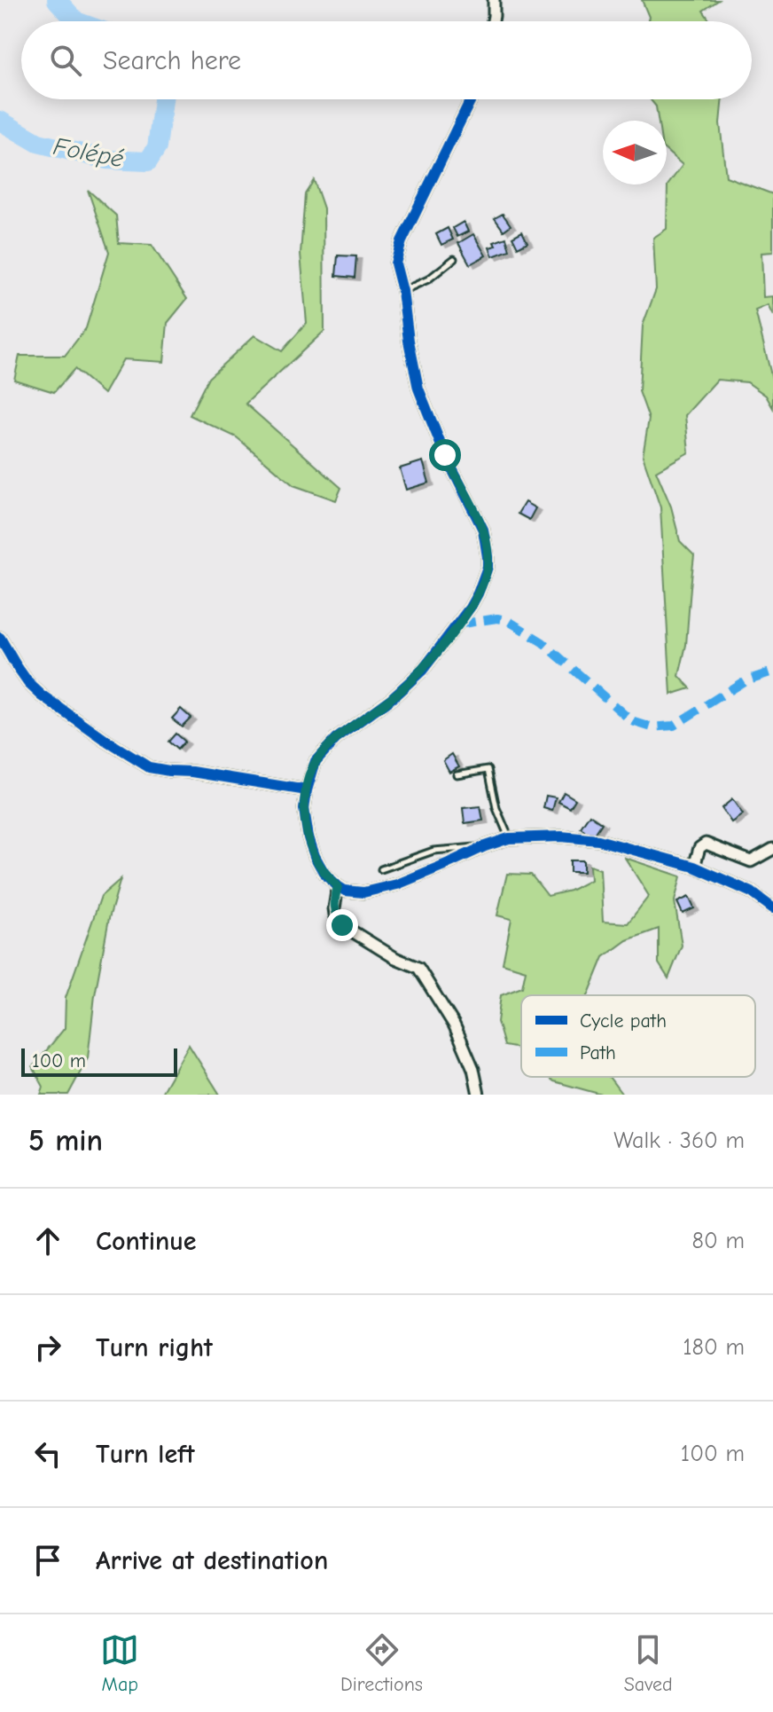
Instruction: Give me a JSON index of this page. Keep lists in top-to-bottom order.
{
  "water": ["Folépé"],
  "legend": ["Cycle path", "Path"],
  "scale_bar": "100 m",
  "north": "left",
  "page": {
    "search": "Search here",
    "scale": "100 m",
    "heading": ["5 min", "Walk · 360 m"],
    "list": [
      ["Continue", "80 m"],
      ["Turn right", "180 m"],
      ["Turn left", "100 m"],
      "Arrive at destination"
    ],
    "nav": ["Map", "Directions", "Saved"]
  }
}
